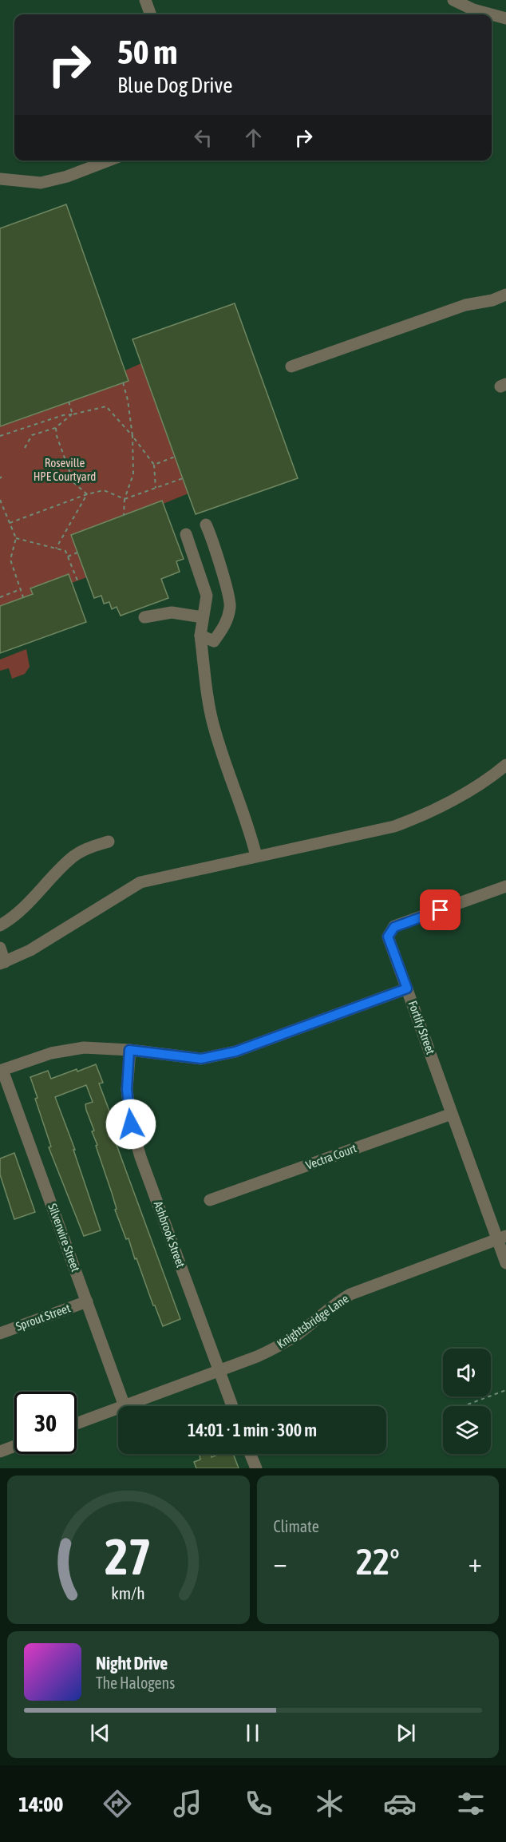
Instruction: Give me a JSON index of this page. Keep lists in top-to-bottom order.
{
  "streets": {
    "street": [
      "Fortify Street",
      "Vectra Court",
      "Ashbrook Street",
      "Silverwire Street",
      "Sprout Street",
      "Knightsbridge Lane"
    ]
  },
  "crossings": [
    ["Fortify Street", "Vectra Court"],
    ["Fortify Street", "Knightsbridge Lane"],
    ["Ashbrook Street", "Knightsbridge Lane"],
    ["Silverwire Street", "Sprout Street"],
    ["Silverwire Street", "Knightsbridge Lane"]
  ],
  "parks": ["Roseville HPE Courtyard"],
  "page": {
    "turn": ["50 m", "Blue Dog Drive"],
    "limit": "30",
    "trip": "14:01 · 1 min · 300 m",
    "tile": "Climate",
    "heat": ["−", "22°", "+"],
    "song": ["Night Drive", "The Halogens"],
    "tabs": "14:00",
    "gauge": ["27", "km/h"]
  }
}
